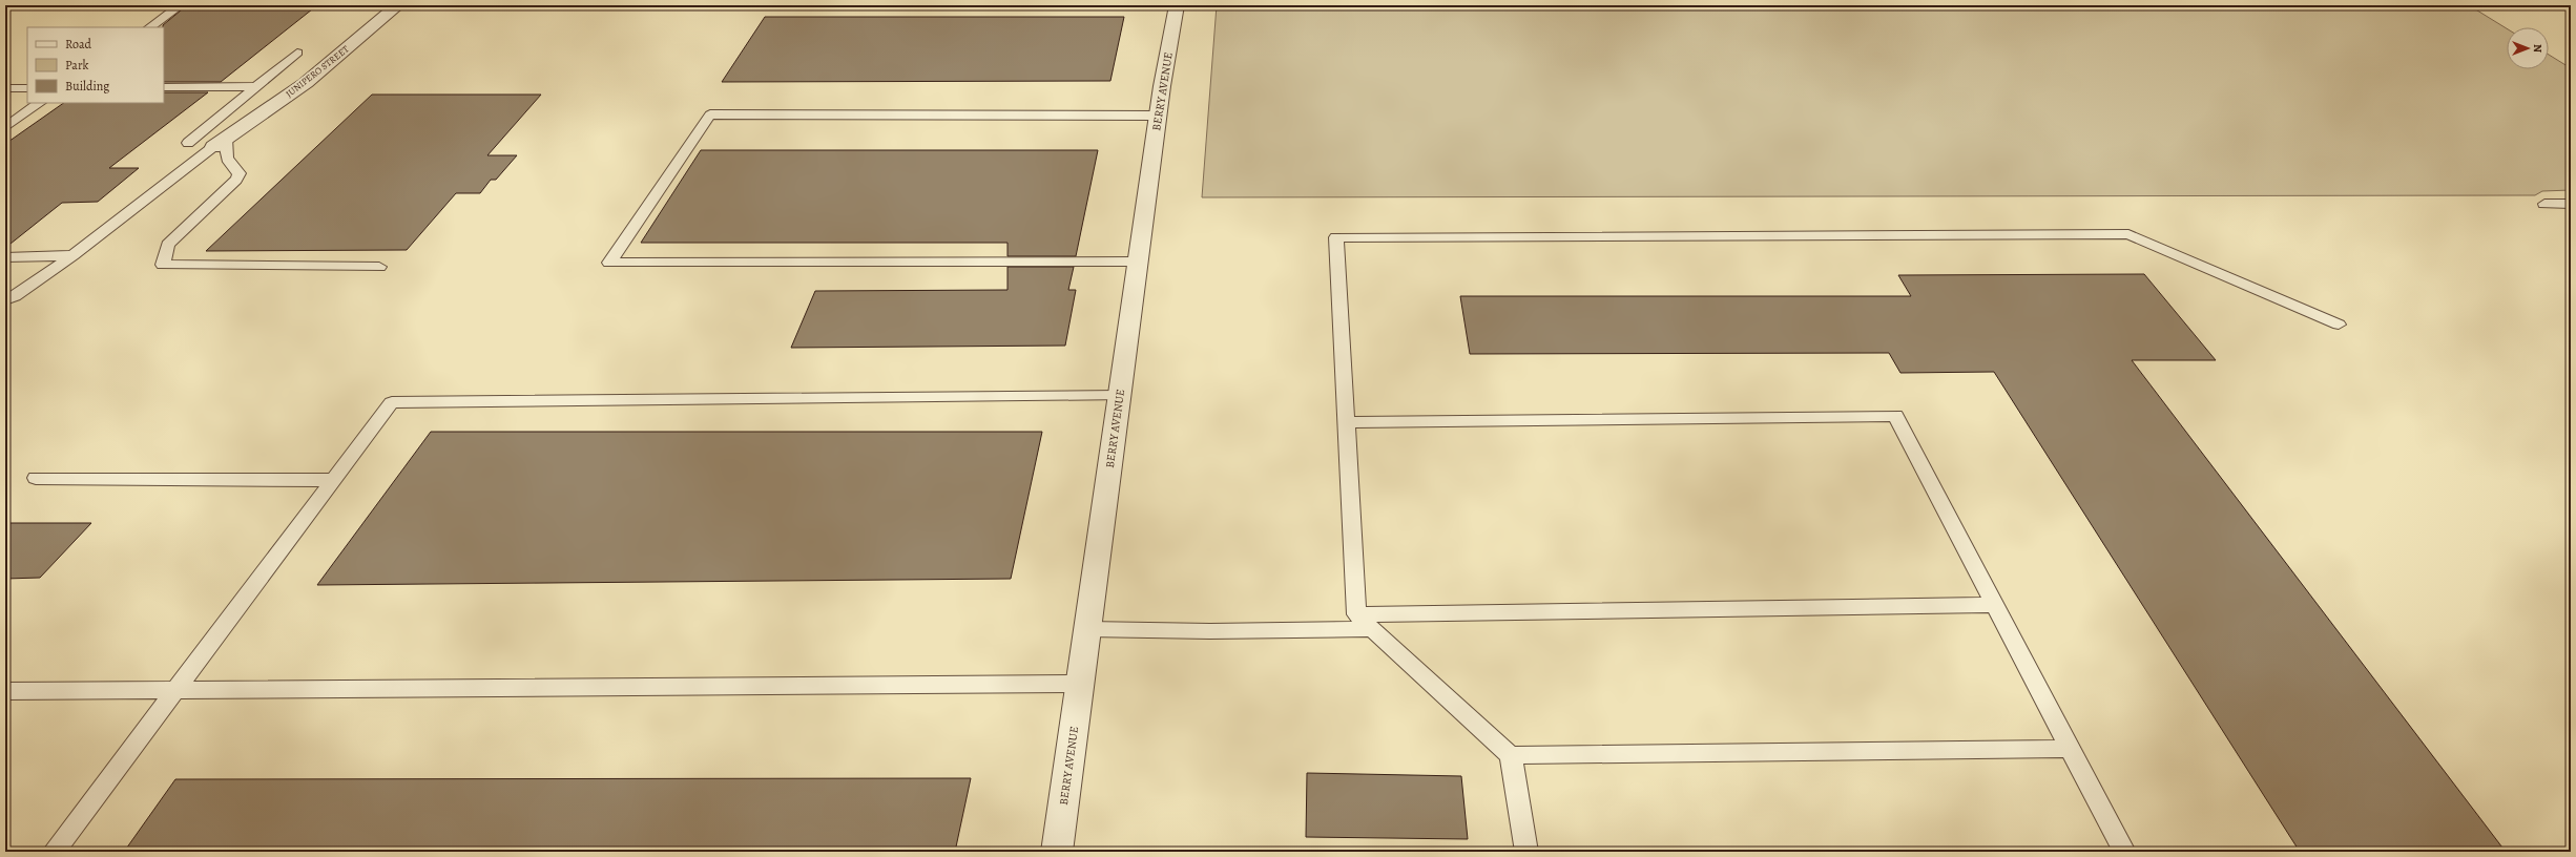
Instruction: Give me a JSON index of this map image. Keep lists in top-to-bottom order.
{
  "streets": {
    "street": ["JUNIPERO STREET", "BERRY AVENUE"]
  },
  "legend": ["Road", "Park", "Building"],
  "north": "right"
}
